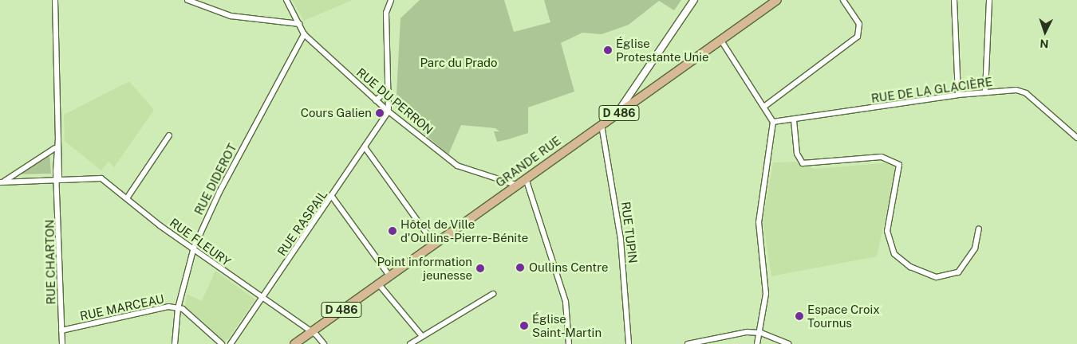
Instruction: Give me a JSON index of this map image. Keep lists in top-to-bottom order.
{
  "streets": {
    "main road": ["D 486", "GRANDE RUE"],
    "street": [
      "RUE DE LA GLACIÈRE",
      "RUE DU PERRON",
      "RUE DIDEROT",
      "RUE RASPAIL",
      "RUE TUPIN",
      "RUE FLEURY",
      "RUE CHARTON",
      "RUE MARCEAU"
    ]
  },
  "crossings": [
    ["RUE DU PERRON", "GRANDE RUE"],
    ["RUE DU PERRON", "RUE DIDEROT"],
    ["RUE DU PERRON", "RUE RASPAIL"],
    ["GRANDE RUE", "RUE TUPIN"],
    ["GRANDE RUE", "RUE FLEURY"],
    ["RUE DIDEROT", "RUE FLEURY"],
    ["RUE DIDEROT", "RUE MARCEAU"],
    ["RUE RASPAIL", "RUE FLEURY"],
    ["RUE FLEURY", "RUE CHARTON"],
    ["RUE CHARTON", "RUE MARCEAU"]
  ],
  "parks": ["Parc du Prado"],
  "places": [
    "Église Protestante Unie",
    "Cours Galien",
    "Hôtel de Ville d'Oullins-Pierre-Bénite",
    "Oullins Centre",
    "Point information jeunesse",
    "Espace Croix Tournus",
    "Église Saint-Martin"
  ],
  "north": "bottom"
}
